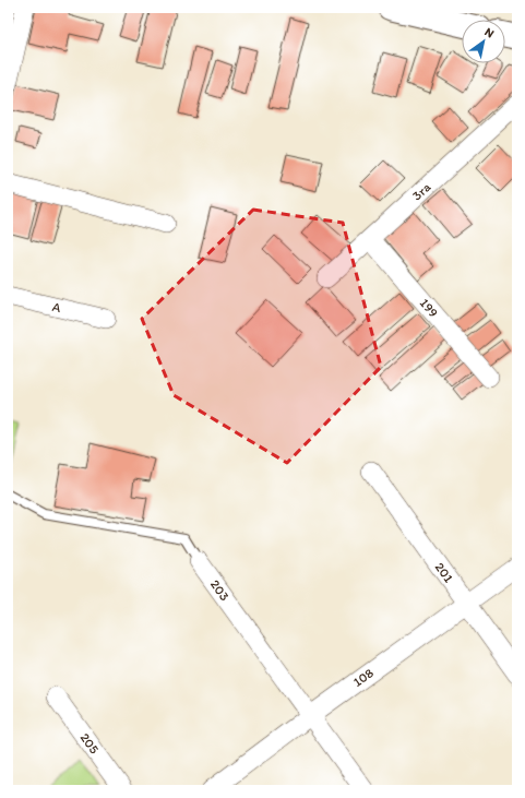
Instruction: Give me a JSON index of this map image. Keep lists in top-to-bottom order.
{
  "streets": {
    "street": [
      "3ra",
      "A",
      "199",
      "201",
      "203",
      "108",
      "205"
    ]
  },
  "crossings": [
    ["3ra", "199"],
    ["201", "108"],
    ["203", "108"]
  ],
  "north": "top right"
}
